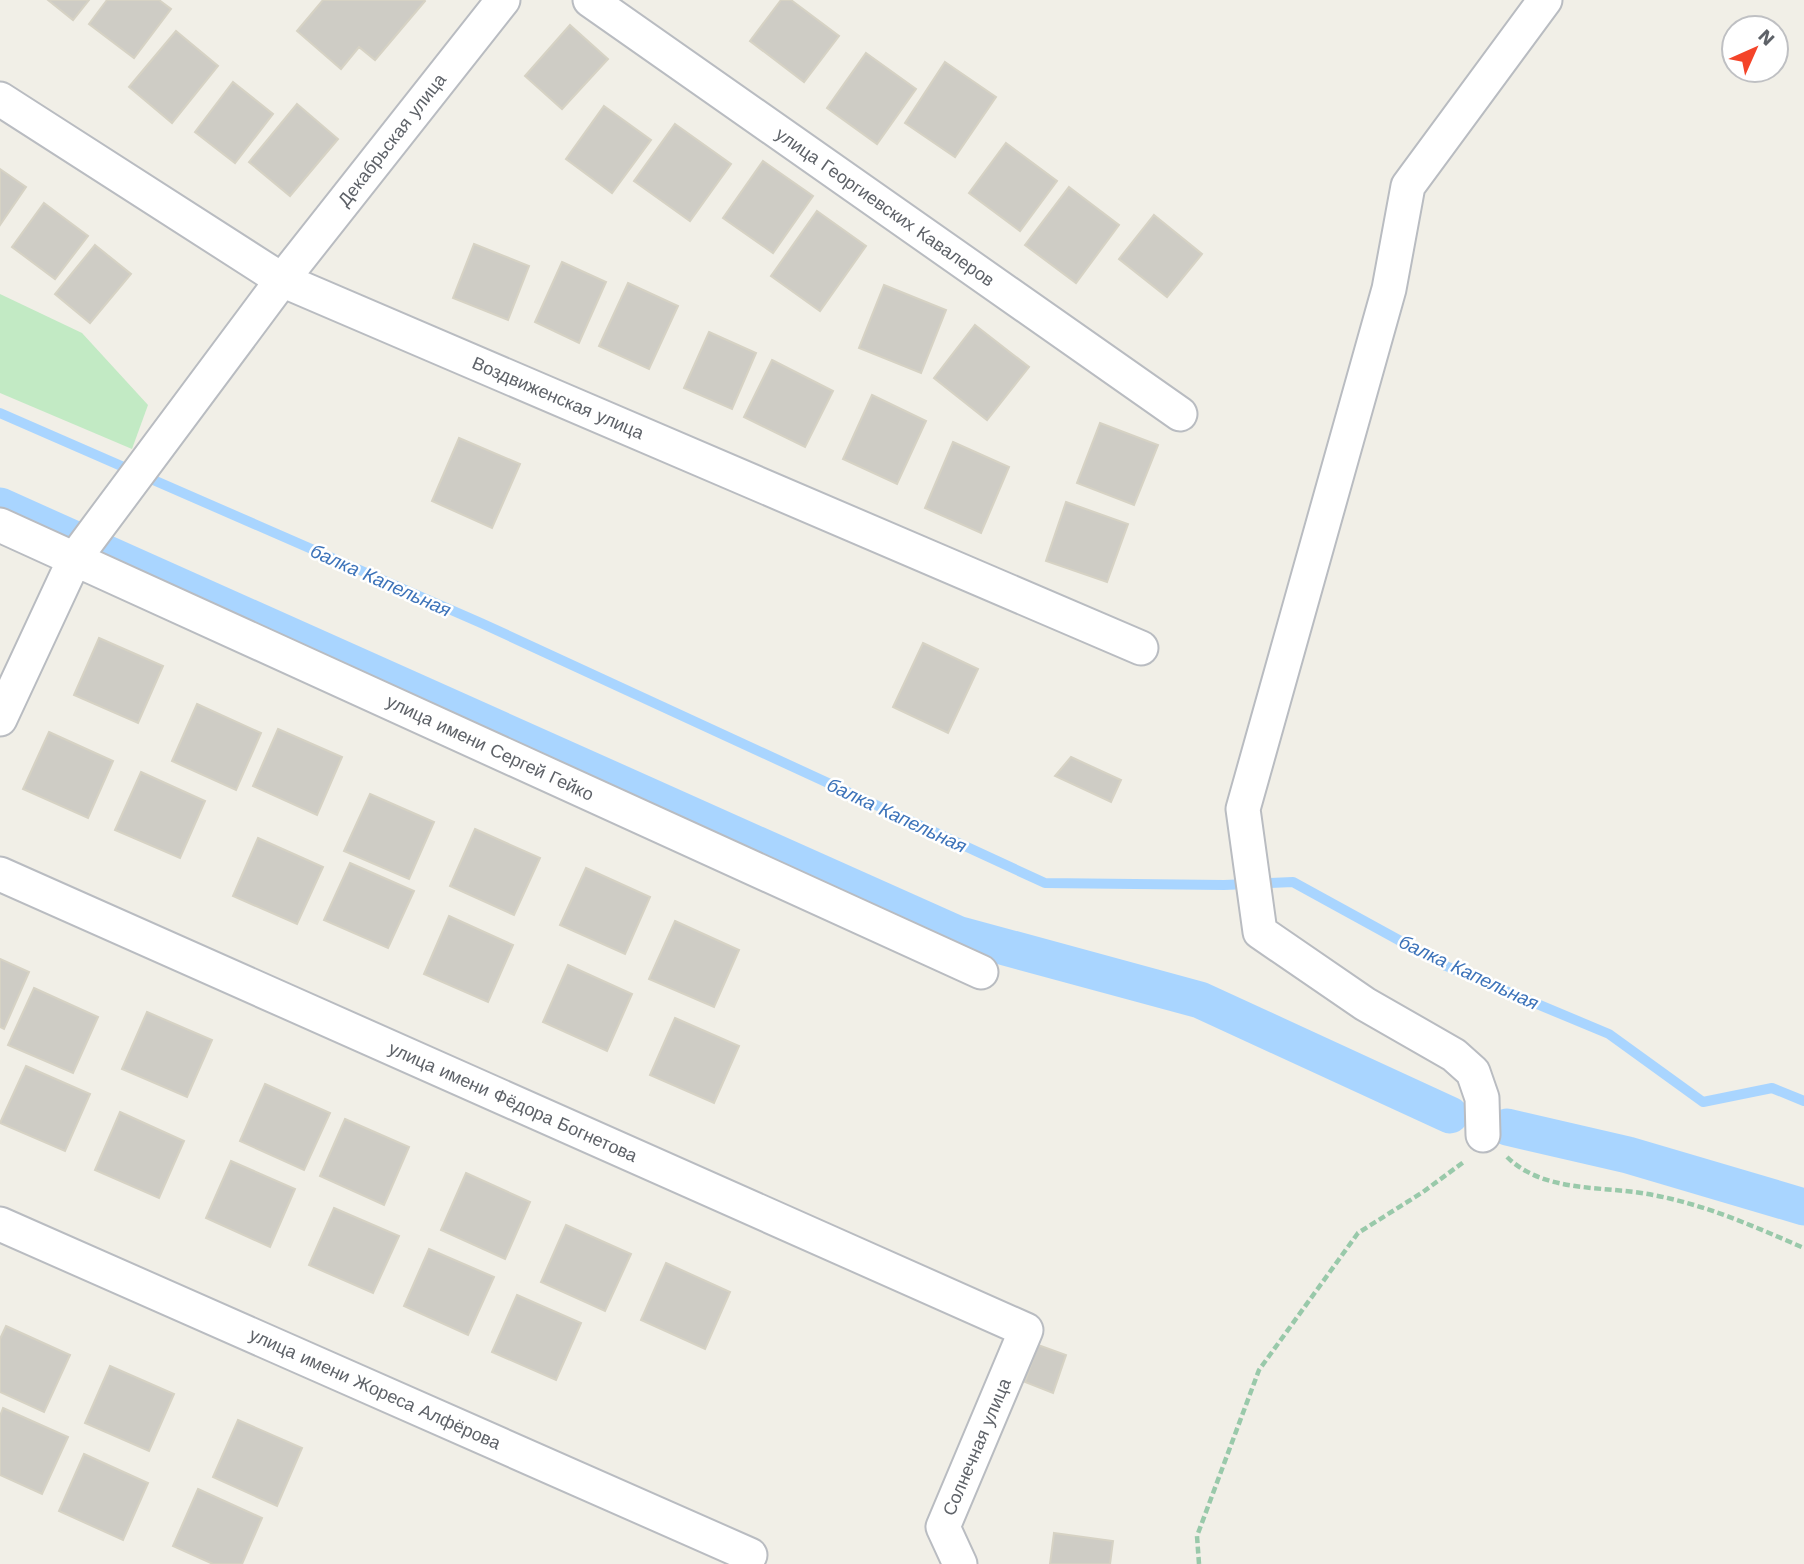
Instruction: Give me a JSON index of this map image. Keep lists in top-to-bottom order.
{
  "streets": {
    "street": [
      "Декабрьская улица",
      "улица Георгиевских Кавалеров",
      "Воздвиженская улица",
      "улица имени Сергей Гейко",
      "улица имени Фёдора Богнетова",
      "улица имени Жореса Алфёрова",
      "Солнечная улица"
    ]
  },
  "crossings": [
    ["Декабрьская улица", "Воздвиженская улица"],
    ["Декабрьская улица", "улица имени Сергей Гейко"],
    ["улица имени Фёдора Богнетова", "Солнечная улица"]
  ],
  "water": ["балка Капельная"],
  "north": "top right"
}
